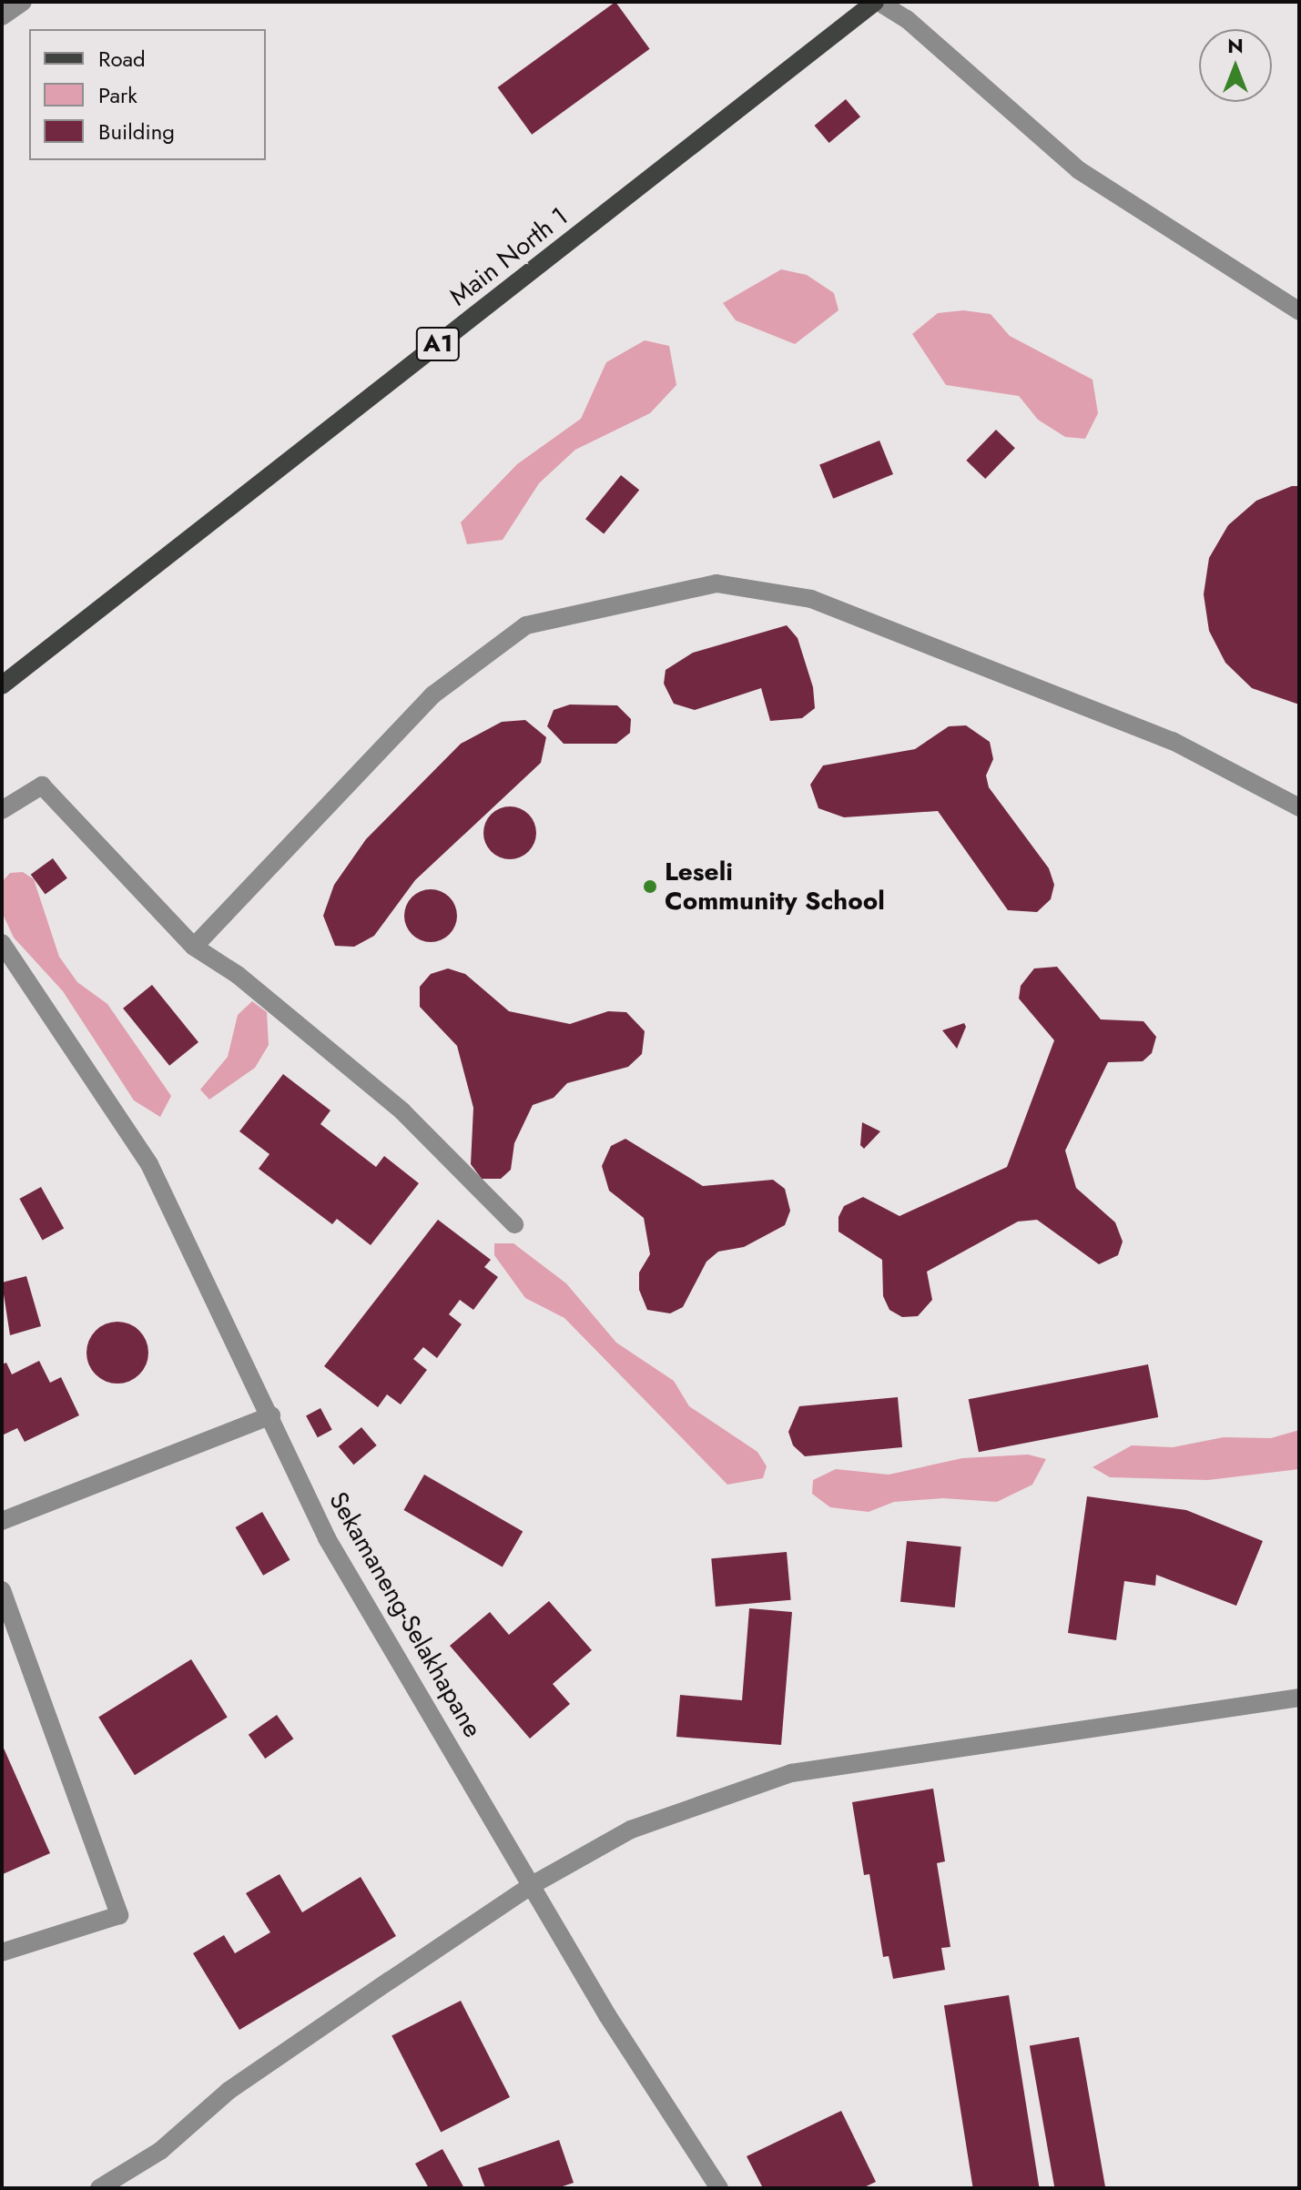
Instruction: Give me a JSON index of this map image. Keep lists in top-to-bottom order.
{
  "streets": {
    "main road": ["Main North 1", "A1"],
    "street": ["Sekamaneng-Selakhapane"]
  },
  "places": ["Leseli Community School"],
  "legend": ["Road", "Park", "Building"],
  "north": "top"
}
